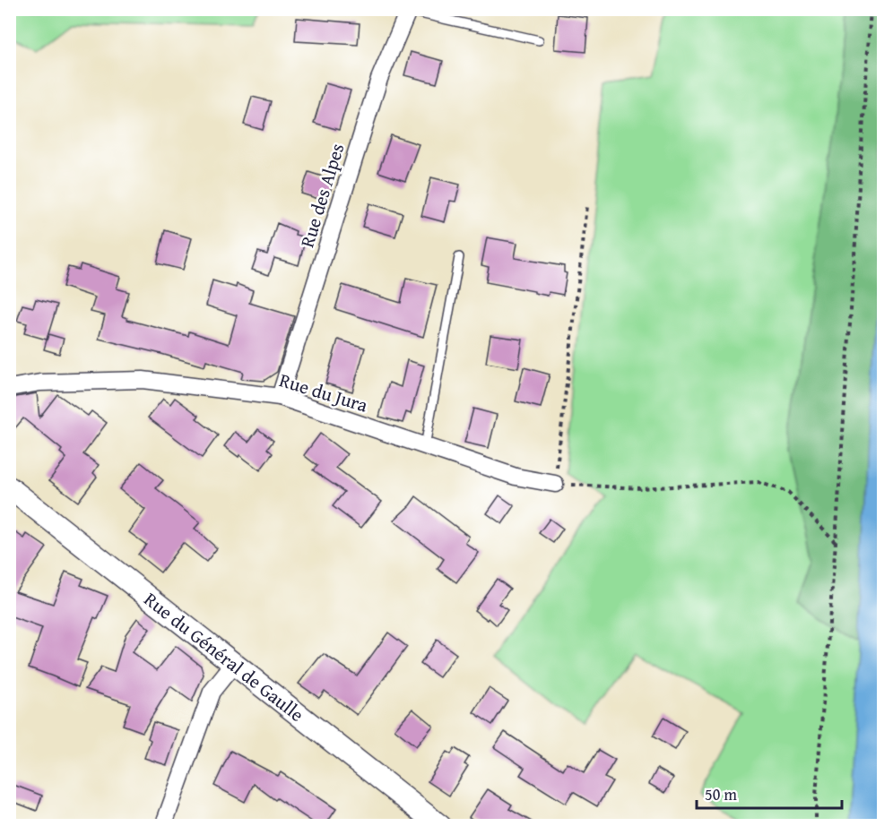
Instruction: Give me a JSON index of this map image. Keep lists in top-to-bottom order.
{
  "streets": {
    "street": ["Rue des Alpes", "Rue du Jura", "Rue du Général de Gaulle"]
  },
  "crossings": [
    ["Rue des Alpes", "Rue du Jura"]
  ],
  "scale_bar": "50 m"
}
